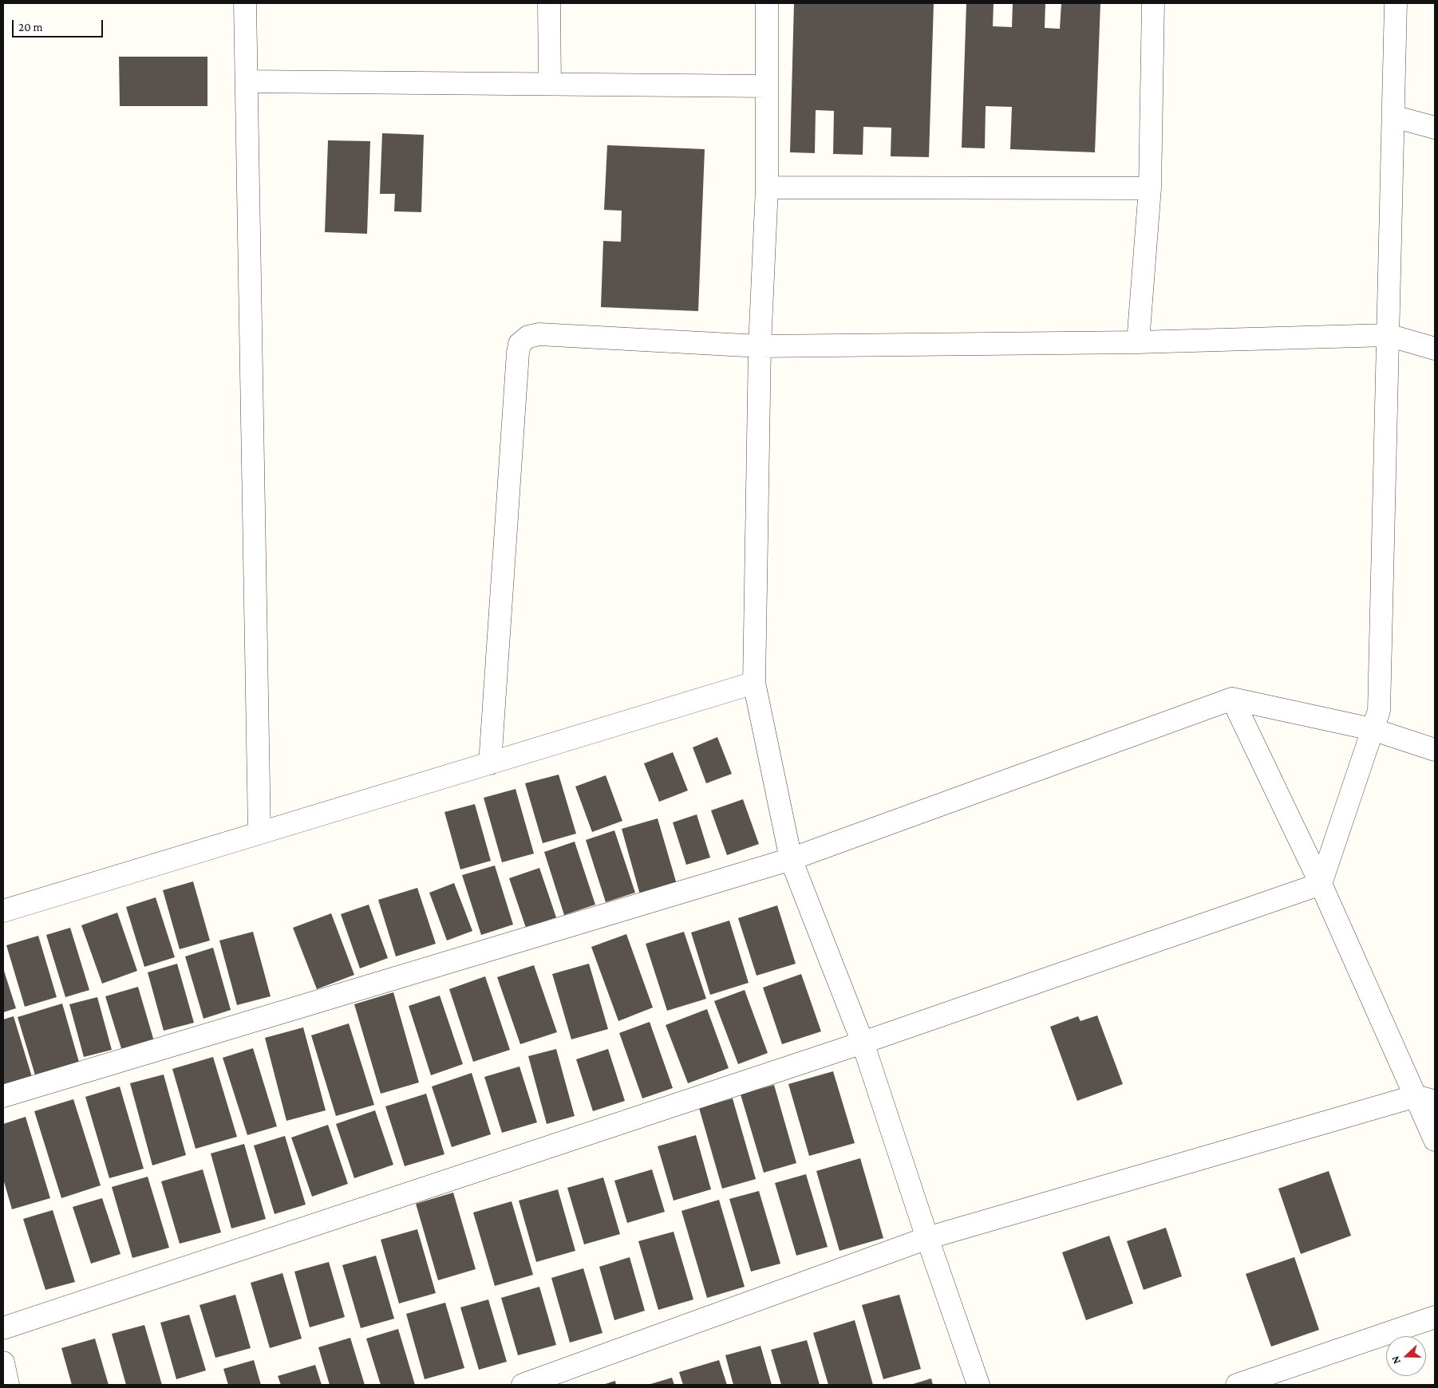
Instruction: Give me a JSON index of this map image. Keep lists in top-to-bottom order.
{
  "scale_bar": "20 m",
  "north": "left"
}
